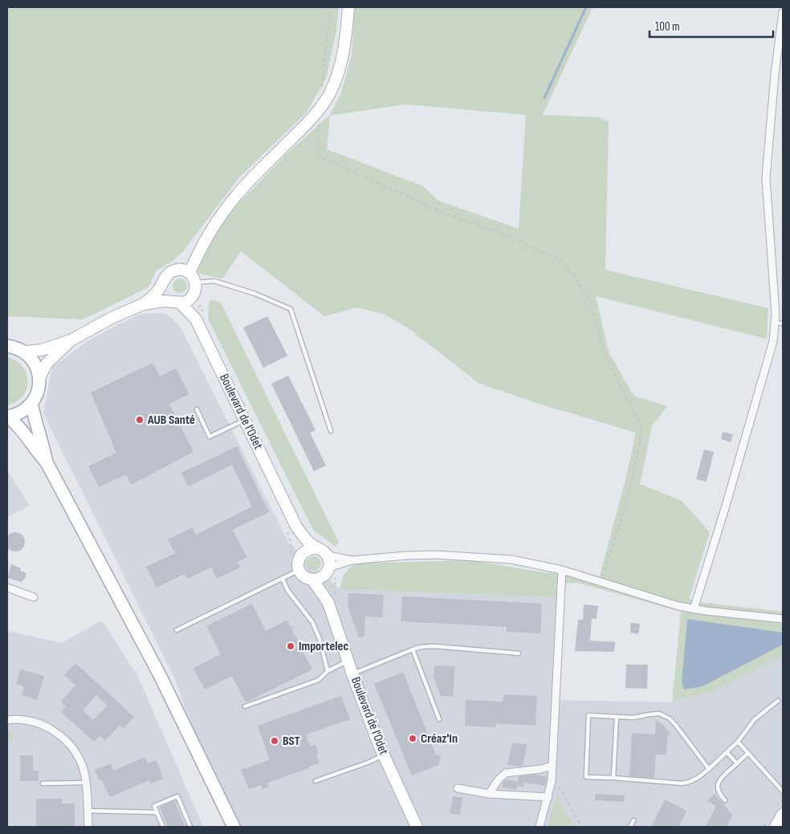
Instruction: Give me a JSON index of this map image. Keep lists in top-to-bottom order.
{
  "streets": {
    "street": ["Boulevard de l'Odet"]
  },
  "places": [
    "AUB Santé",
    "Importelec",
    "Créaz'In",
    "BST"
  ],
  "scale_bar": "100 m"
}
